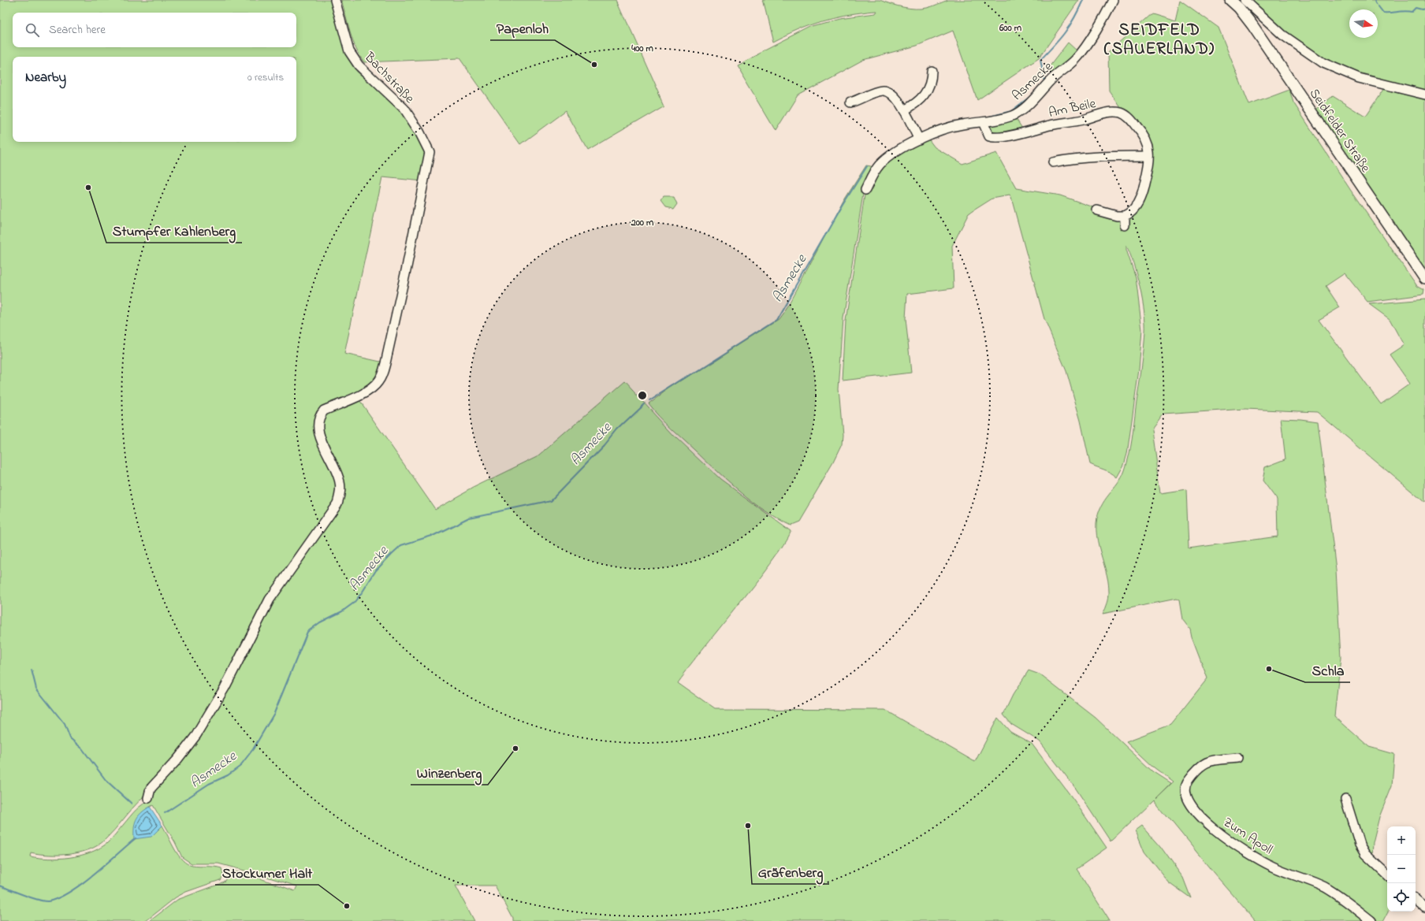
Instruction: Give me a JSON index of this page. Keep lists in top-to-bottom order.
{
  "streets": {
    "main road": ["Seidfelder Straße"],
    "street": [
      "Bachstraße",
      "Asmecke",
      "Am Beile",
      "Zum Apoll"
    ]
  },
  "crossings": [
    ["Asmecke", "Am Beile"]
  ],
  "districts": ["SEIDFELD (SAUERLAND)"],
  "water": ["Asmecke"],
  "places": [
    "Papenloh",
    "Stumpfer Kahlenberg",
    "Schla",
    "Winzenberg",
    "Gräfenberg",
    "Stockumer Halt"
  ],
  "north": "right",
  "page": {
    "search": "Search here",
    "heading": ["Nearby", "0 results"],
    "map_buttons": ["+", "−"]
  },
  "rings": ["600 m", "400 m", "200 m"]
}
